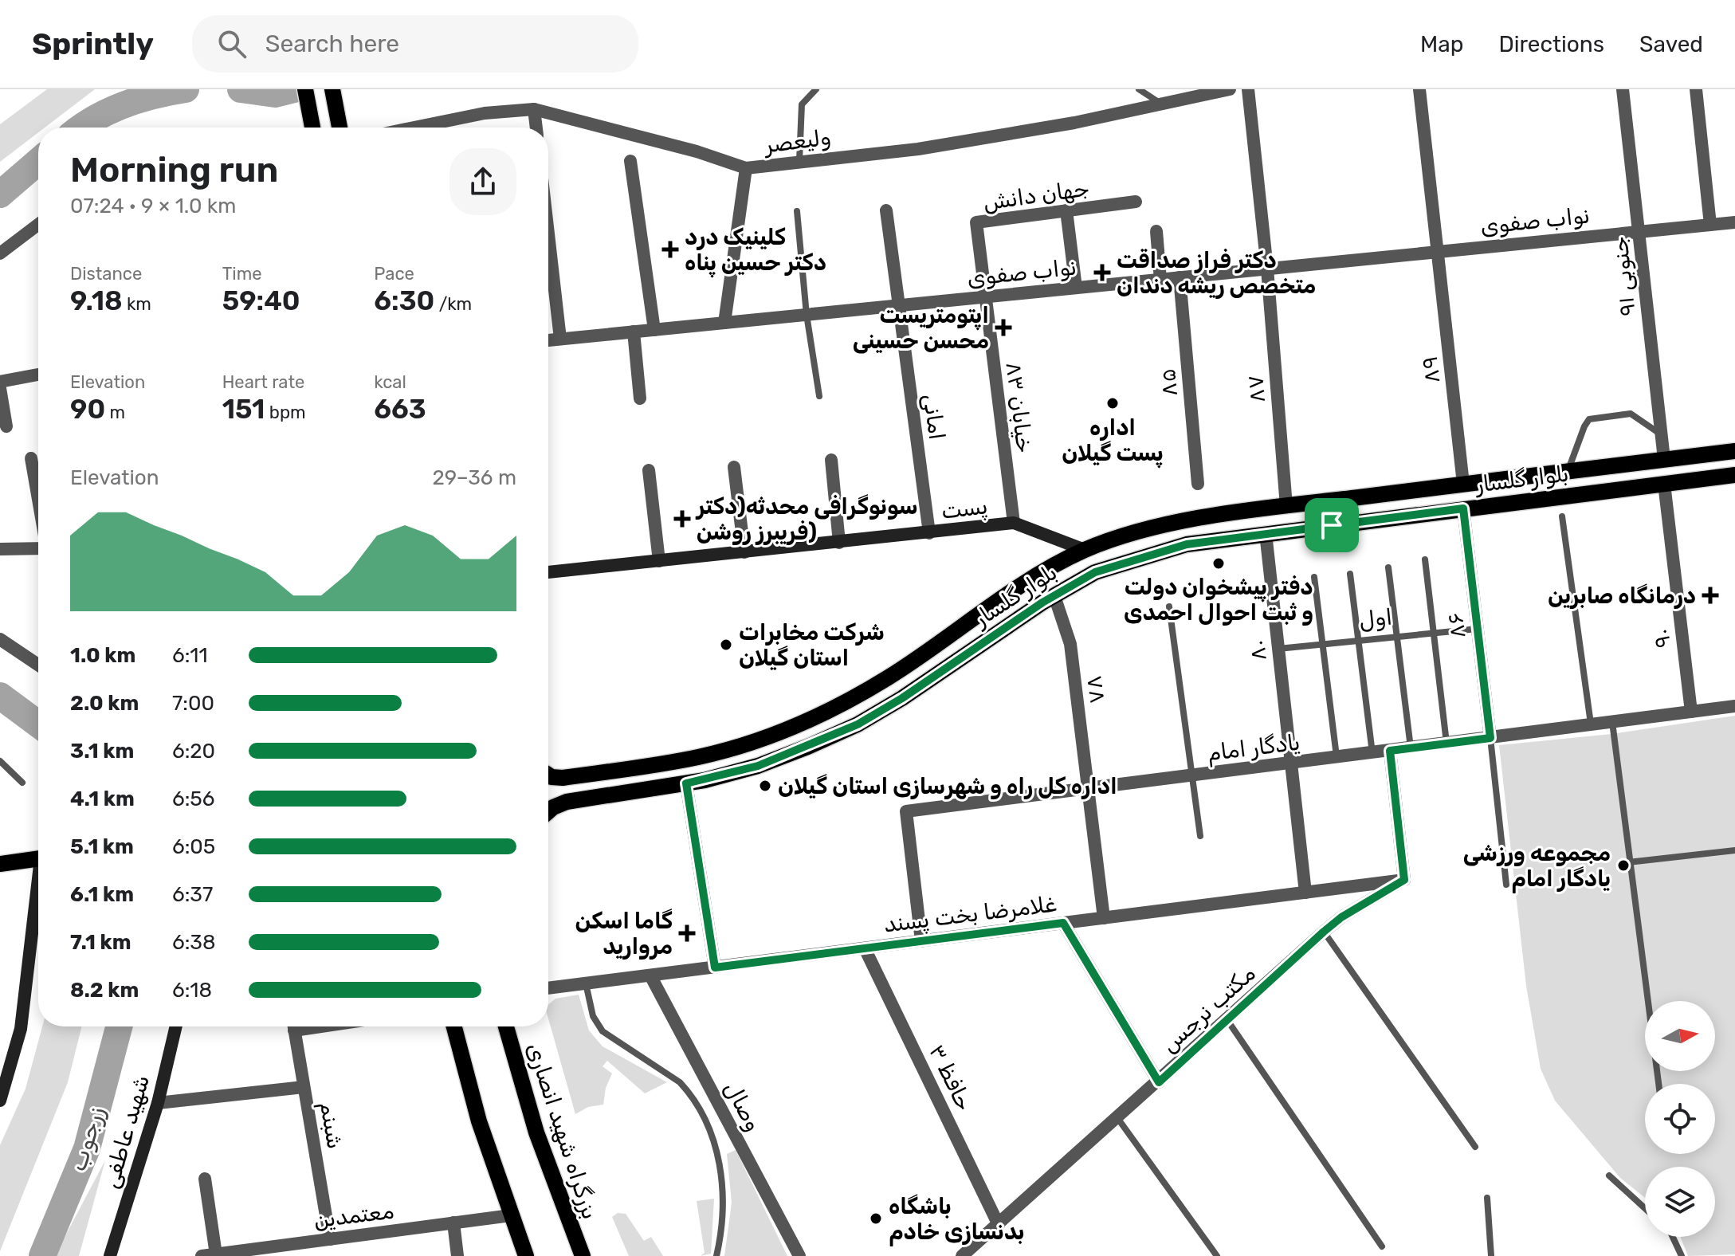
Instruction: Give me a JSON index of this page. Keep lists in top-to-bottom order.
{
  "streets": {
    "main road": ["بلوار گلسار", "بزرگراه شهید انصاری"],
    "street": [
      "ولیعصر",
      "جهان دانش",
      "نواب صفوی",
      "۹۱ جنوبی",
      "۸۹",
      "۸۵",
      "۸۷",
      "خیابان ۸۳",
      "امانی",
      "پست",
      "۸۶",
      "۹۰",
      "۸۰",
      "۷۸",
      "یادگار امام",
      "غلامرضا بخت پسند",
      "مکتب نرجس",
      "حافظ ۳",
      "وصال",
      "شبنم",
      "شهید عاطفی",
      "معتمدین"
    ],
    "lane": ["اول"]
  },
  "crossings": [
    ["جهان دانش", "نواب صفوی"],
    ["جهان دانش", "خیابان ۸۳"],
    ["نواب صفوی", "۹۱ جنوبی"],
    ["نواب صفوی", "۸۹"],
    ["نواب صفوی", "۸۵"],
    ["نواب صفوی", "۸۷"],
    ["نواب صفوی", "خیابان ۸۳"],
    ["نواب صفوی", "امانی"],
    ["۹۱ جنوبی", "بلوار گلسار"],
    ["۸۹", "بلوار گلسار"],
    ["۸۷", "بلوار گلسار"],
    ["خیابان ۸۳", "پست"],
    ["امانی", "پست"],
    ["بلوار گلسار", "پست"],
    ["بلوار گلسار", "۸۶"],
    ["بلوار گلسار", "۹۰"],
    ["بلوار گلسار", "۸۰"],
    ["بلوار گلسار", "۷۸"],
    ["اول", "۸۶"],
    ["اول", "۸۰"],
    ["۸۶", "یادگار امام"],
    ["۹۰", "یادگار امام"],
    ["۸۰", "یادگار امام"],
    ["۸۰", "غلامرضا بخت پسند"],
    ["۷۸", "یادگار امام"],
    ["یادگار امام", "غلامرضا بخت پسند"],
    ["غلامرضا بخت پسند", "مکتب نرجس"],
    ["غلامرضا بخت پسند", "حافظ ۳"],
    ["غلامرضا بخت پسند", "وصال"],
    ["مکتب نرجس", "حافظ ۳"],
    ["شبنم", "معتمدین"]
  ],
  "water": ["زرجوب"],
  "places": {
    "health": [
      "کلینیک درد دکتر حسین پناه",
      "دکتر فراز صداقت متخصص ریشه دندان",
      "اپتومتریست محسن حسینی",
      "سونوگرافی محدثه(دکتر فریبرز روشن)",
      "درمانگاه صابرین",
      "گاما اسکن مروارید"
    ],
    "other": [
      "اداره پست گیلان",
      "دفتر پیشخوان دولت و ثبت احوال احمدی",
      "شرکت مخابرات استان گیلان",
      "اداره کل راه و شهرسازی استان گیلان",
      "مجموعه ورزشی یادگار امام",
      "باشگاه بدنسازی خادم"
    ]
  },
  "north": "right",
  "page": {
    "header": "Sprintly",
    "search": "Search here",
    "nav": ["Map", "Directions", "Saved"],
    "heading": ["Morning run", "07:24 · 9 × 1.0 km"],
    "stats": [
      ["Distance", "9.18 km"],
      ["Time", "59:40"],
      ["Pace", "6:30 /km"],
      ["Elevation", "90 m"],
      ["Heart rate", "151 bpm"],
      ["kcal", "663"]
    ],
    "chart": ["Elevation", "29–36 m"],
    "list": [
      {
        "name": "1.0 km",
        "note": "6:11"
      },
      {
        "name": "2.0 km",
        "note": "7:00"
      },
      {
        "name": "3.1 km",
        "note": "6:20"
      },
      {
        "name": "4.1 km",
        "note": "6:56"
      },
      {
        "name": "5.1 km",
        "note": "6:05"
      },
      {
        "name": "6.1 km",
        "note": "6:37"
      },
      {
        "name": "7.1 km",
        "note": "6:38"
      },
      {
        "name": "8.2 km",
        "note": "6:18"
      }
    ]
  }
}
